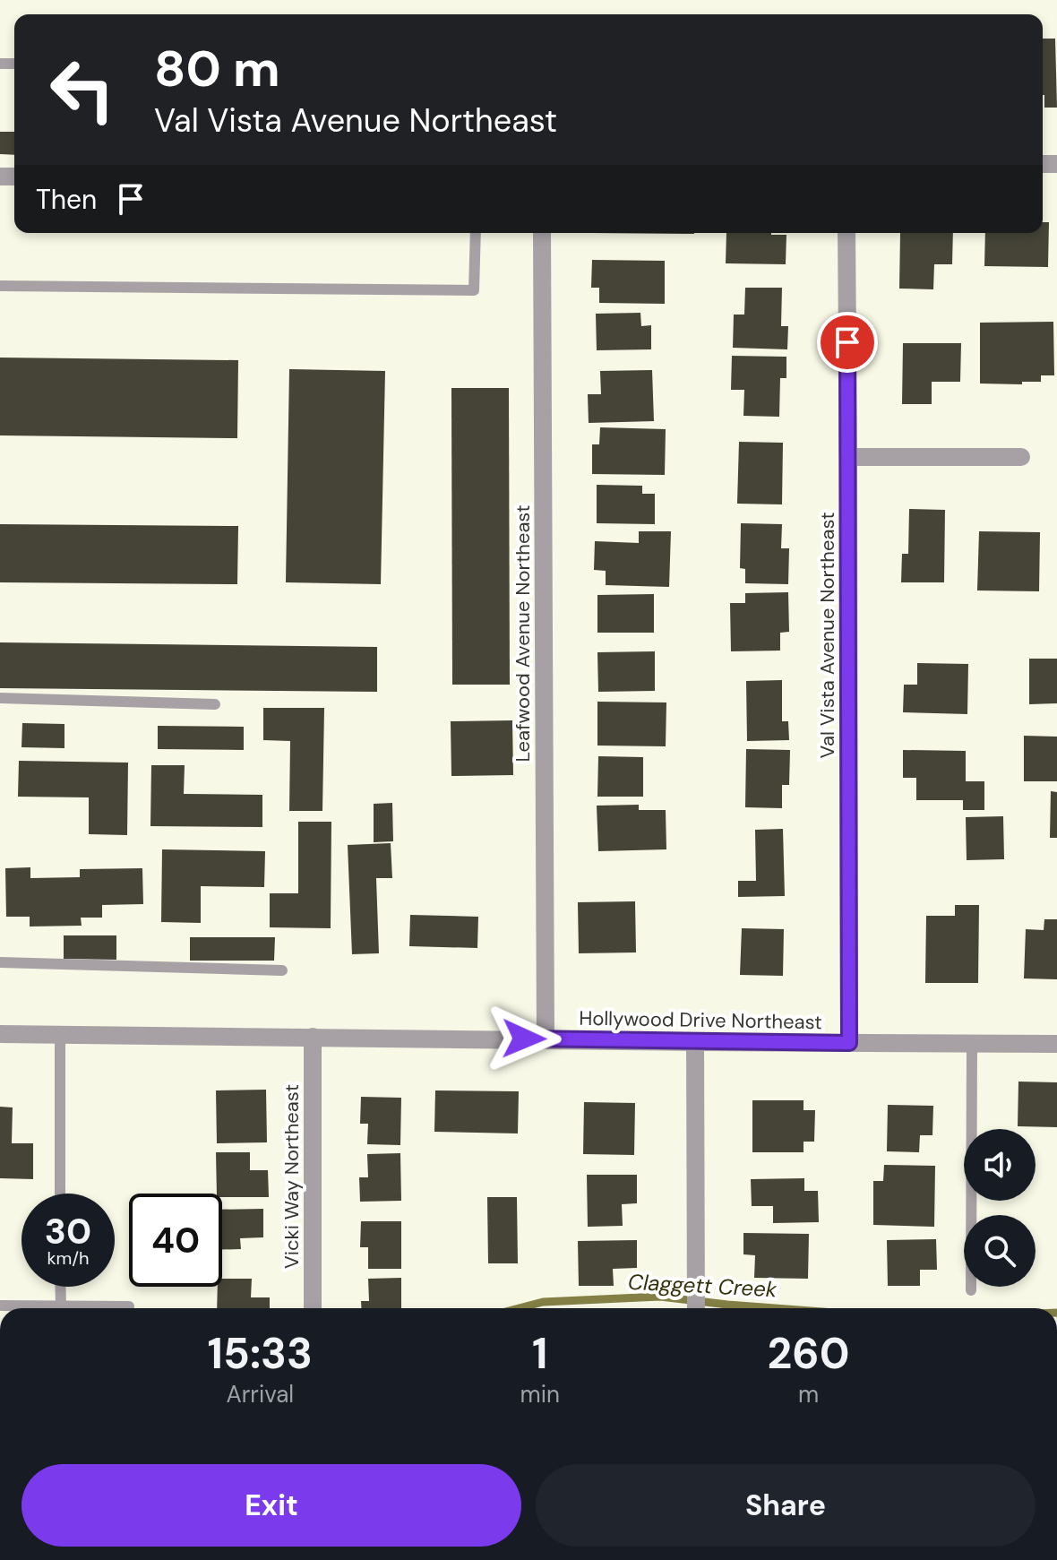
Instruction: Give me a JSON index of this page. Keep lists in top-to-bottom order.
{
  "streets": {
    "street": [
      "Leafwood Avenue Northeast",
      "Val Vista Avenue Northeast",
      "Hollywood Drive Northeast",
      "Vicki Way Northeast"
    ]
  },
  "crossings": [
    ["Leafwood Avenue Northeast", "Hollywood Drive Northeast"],
    ["Val Vista Avenue Northeast", "Hollywood Drive Northeast"],
    ["Hollywood Drive Northeast", "Vicki Way Northeast"]
  ],
  "water": ["Claggett Creek"],
  "page": {
    "turn": ["80 m", "Val Vista Avenue Northeast"],
    "then": "Then",
    "speed": "30 km/h",
    "limit": "40",
    "eta": [
      "15:33",
      "Arrival",
      "1",
      "min",
      "260",
      "m"
    ],
    "buttons": ["Exit", "Share"]
  }
}
